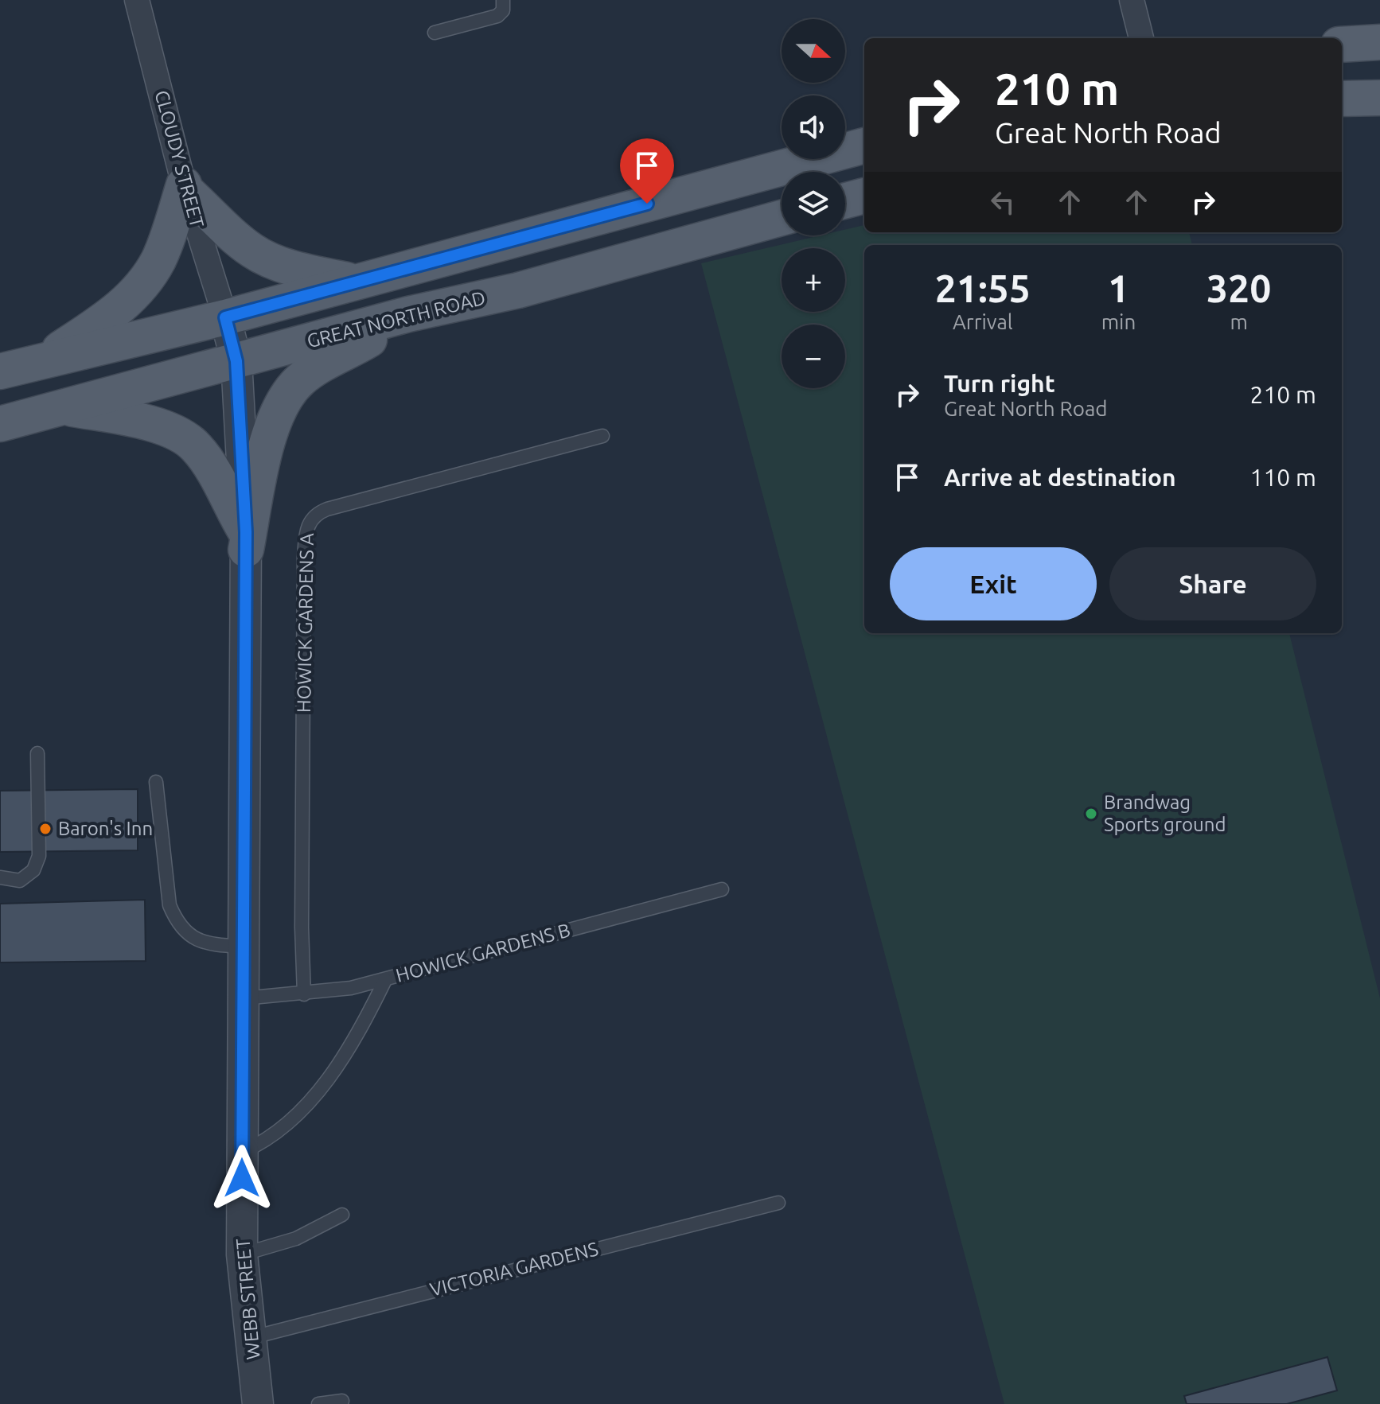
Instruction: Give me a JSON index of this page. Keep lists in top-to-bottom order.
{
  "streets": {
    "main road": ["GREAT NORTH ROAD"],
    "street": ["CLOUDY STREET", "WEBB STREET"],
    "lane": ["HOWICK GARDENS A", "HOWICK GARDENS B", "VICTORIA GARDENS"]
  },
  "crossings": [
    ["CLOUDY STREET", "WEBB STREET"],
    ["GREAT NORTH ROAD", "WEBB STREET"],
    ["HOWICK GARDENS A", "HOWICK GARDENS B"],
    ["HOWICK GARDENS B", "WEBB STREET"],
    ["VICTORIA GARDENS", "WEBB STREET"]
  ],
  "places": ["Brandwag Sports ground", "Baron's Inn"],
  "north": "right",
  "page": {
    "map_buttons": ["+", "−"],
    "turn": ["210 m", "Great North Road"],
    "eta": [
      "21:55",
      "Arrival",
      "1",
      "min",
      "320",
      "m"
    ],
    "list": [
      {
        "name": "Turn right",
        "note": "Great North Road",
        "value": "210 m"
      },
      {
        "name": "Arrive at destination",
        "value": "110 m"
      }
    ],
    "buttons": ["Exit", "Share"]
  }
}
